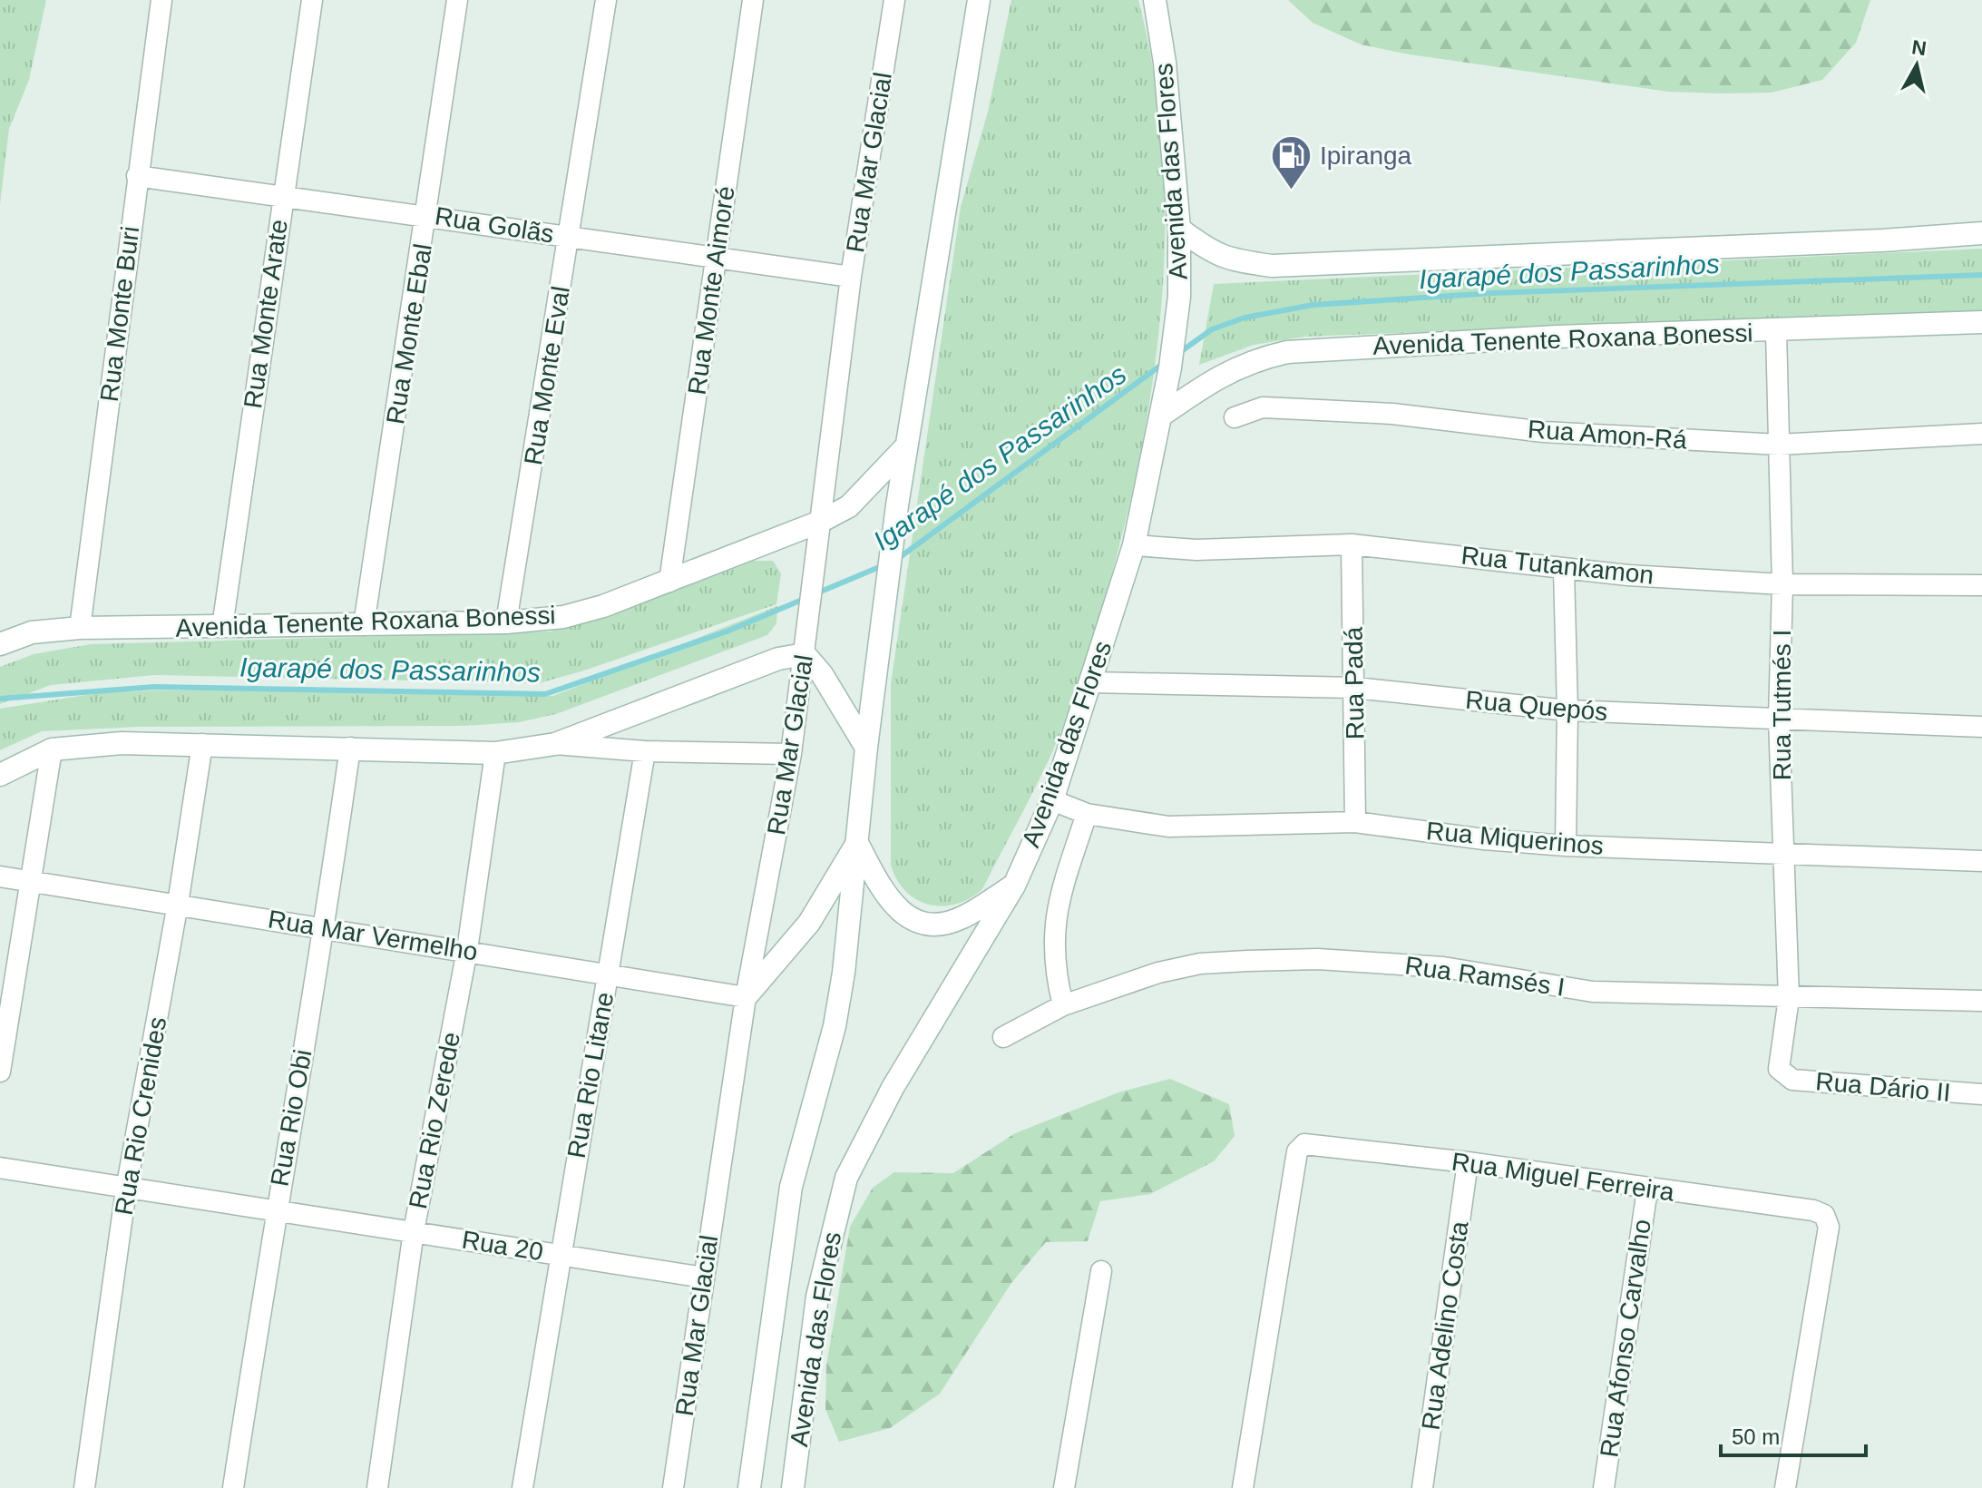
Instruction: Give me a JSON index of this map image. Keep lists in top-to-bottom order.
{
  "streets": {
    "street": [
      "Rua Mar Glacial",
      "Avenida das Flores",
      "Rua Golãs",
      "Rua Monte Aimoré",
      "Rua Monte Buri",
      "Rua Monte Arate",
      "Rua Monte Ebal",
      "Avenida Tenente Roxana Bonessi",
      "Rua Monte Eval",
      "Rua Amon-Rá",
      "Rua Tutankamon",
      "Rua Padá",
      "Rua Tutmés I",
      "Rua Quepós",
      "Rua Miquerinos",
      "Rua Mar Vermelho",
      "Rua Ramsés I",
      "Rua Rio Litane",
      "Rua Dário II",
      "Rua Rio Crenides",
      "Rua Rio Obi",
      "Rua Rio Zerede",
      "Rua Miguel Ferreira",
      "Rua 20",
      "Rua Adelino Costa",
      "Rua Afonso Carvalho"
    ]
  },
  "crossings": [
    ["Rua Mar Glacial", "Rua Golãs"],
    ["Rua Mar Glacial", "Avenida Tenente Roxana Bonessi"],
    ["Rua Mar Glacial", "Rua Mar Vermelho"],
    ["Rua Mar Glacial", "Rua 20"],
    ["Avenida das Flores", "Avenida Tenente Roxana Bonessi"],
    ["Avenida das Flores", "Rua Tutankamon"],
    ["Avenida das Flores", "Rua Quepós"],
    ["Avenida das Flores", "Rua Miquerinos"],
    ["Rua Golãs", "Rua Monte Aimoré"],
    ["Rua Golãs", "Rua Monte Buri"],
    ["Rua Golãs", "Rua Monte Arate"],
    ["Rua Golãs", "Rua Monte Ebal"],
    ["Rua Golãs", "Rua Monte Eval"],
    ["Rua Monte Aimoré", "Avenida Tenente Roxana Bonessi"],
    ["Rua Monte Buri", "Avenida Tenente Roxana Bonessi"],
    ["Rua Monte Arate", "Avenida Tenente Roxana Bonessi"],
    ["Rua Monte Ebal", "Avenida Tenente Roxana Bonessi"],
    ["Avenida Tenente Roxana Bonessi", "Rua Monte Eval"],
    ["Avenida Tenente Roxana Bonessi", "Rua Tutmés I"],
    ["Rua Amon-Rá", "Rua Tutmés I"],
    ["Rua Tutankamon", "Rua Padá"],
    ["Rua Tutankamon", "Rua Tutmés I"],
    ["Rua Padá", "Rua Quepós"],
    ["Rua Padá", "Rua Miquerinos"],
    ["Rua Tutmés I", "Rua Quepós"],
    ["Rua Tutmés I", "Rua Miquerinos"],
    ["Rua Tutmés I", "Rua Ramsés I"],
    ["Rua Tutmés I", "Rua Dário II"],
    ["Rua Mar Vermelho", "Rua Rio Litane"],
    ["Rua Mar Vermelho", "Rua Rio Crenides"],
    ["Rua Mar Vermelho", "Rua Rio Obi"],
    ["Rua Mar Vermelho", "Rua Rio Zerede"],
    ["Rua Rio Litane", "Rua 20"],
    ["Rua Rio Crenides", "Rua 20"],
    ["Rua Rio Obi", "Rua 20"],
    ["Rua Rio Zerede", "Rua 20"],
    ["Rua Miguel Ferreira", "Rua Adelino Costa"],
    ["Rua Miguel Ferreira", "Rua Afonso Carvalho"]
  ],
  "water": ["Igarapé dos Passarinhos"],
  "places": {
    "fuel station": ["Ipiranga"]
  },
  "scale_bar": "50 m",
  "north": "top"
}
